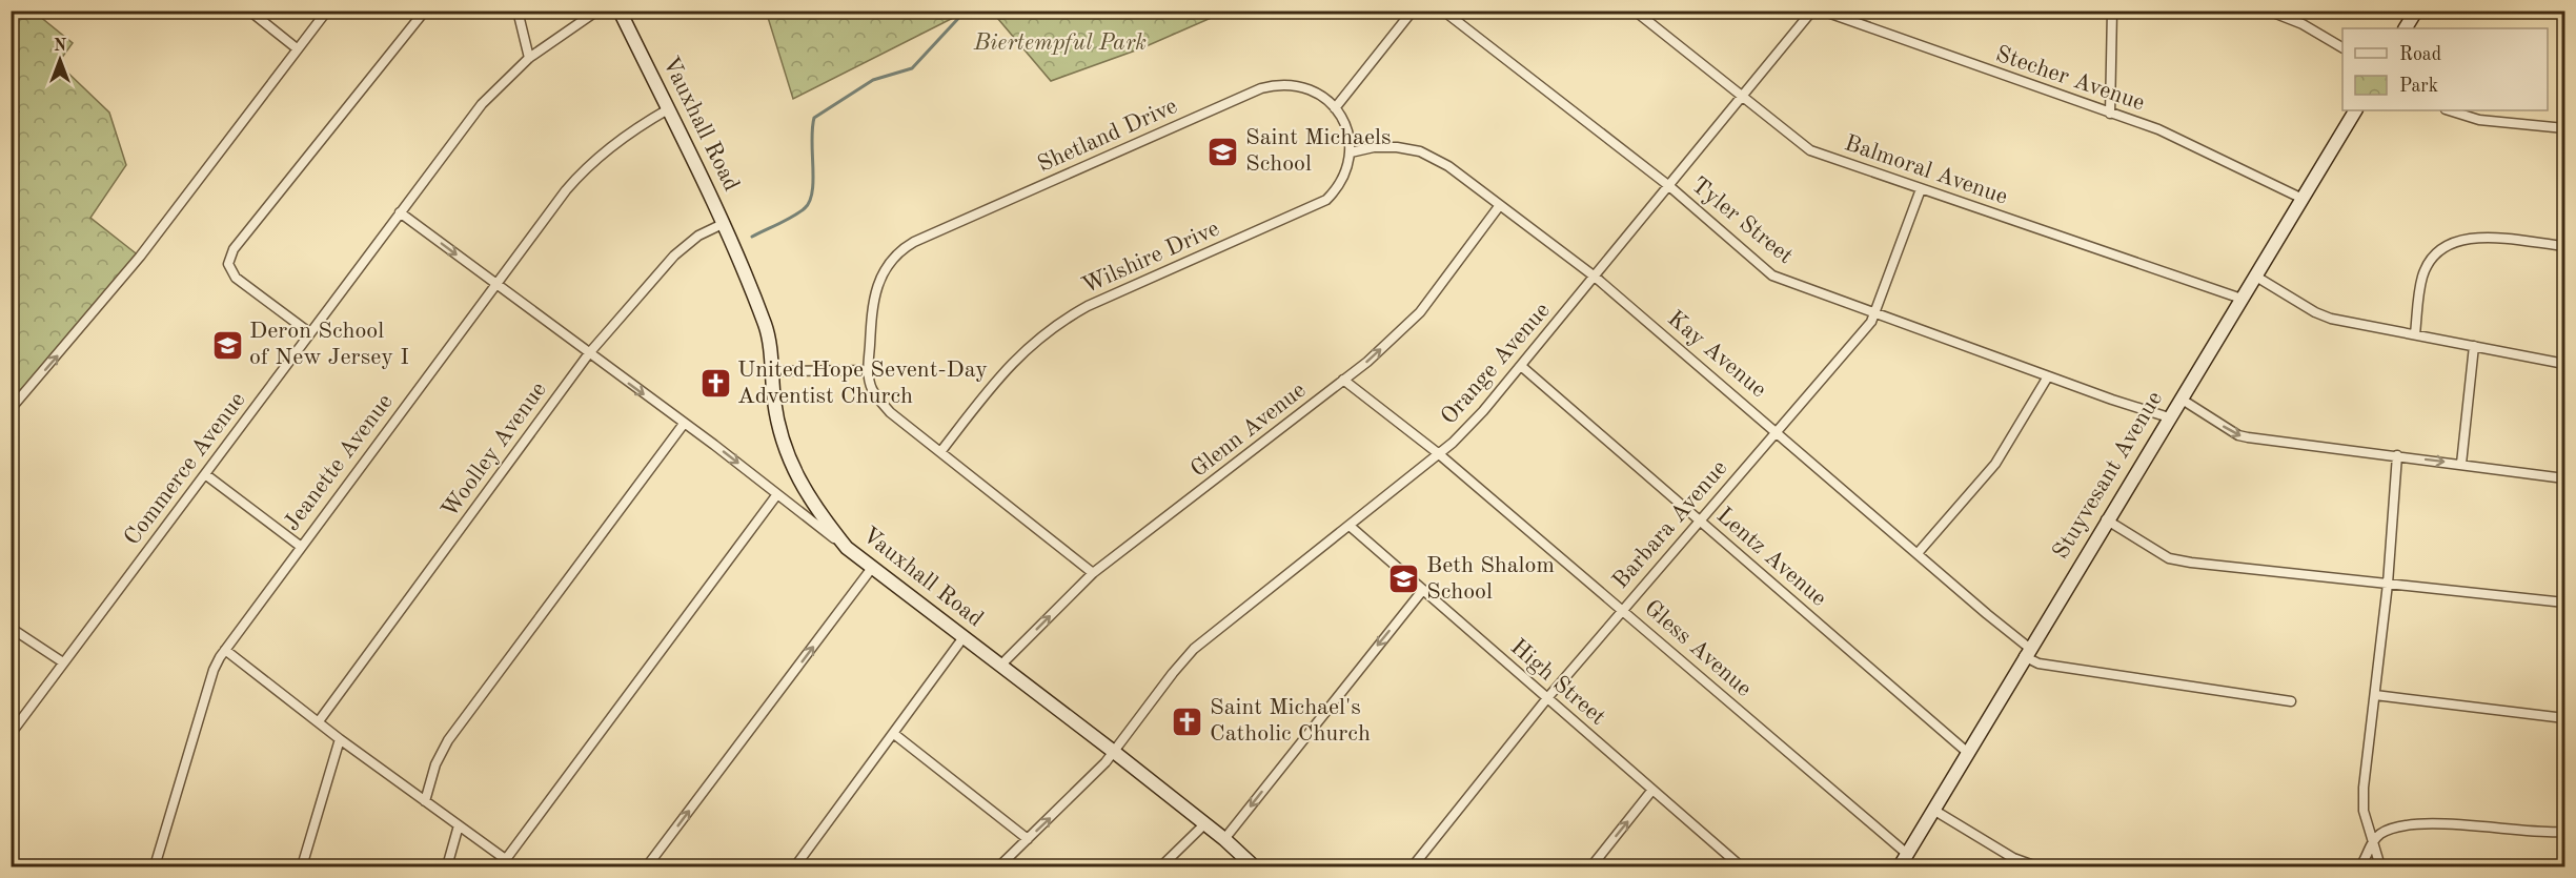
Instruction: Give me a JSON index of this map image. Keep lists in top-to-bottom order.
{
  "streets": {
    "street": [
      "Stecher Avenue",
      "Vauxhall Road",
      "Shetland Drive",
      "Balmoral Avenue",
      "Tyler Street",
      "Wilshire Drive",
      "Kay Avenue",
      "Orange Avenue",
      "Glenn Avenue",
      "Woolley Avenue",
      "Jeanette Avenue",
      "Commerce Avenue",
      "Stuyvesant Avenue",
      "Barbara Avenue",
      "Lentz Avenue",
      "Gless Avenue",
      "High Street"
    ]
  },
  "crossings": [
    ["Stecher Avenue", "Stuyvesant Avenue"],
    ["Vauxhall Road", "Orange Avenue"],
    ["Vauxhall Road", "Glenn Avenue"],
    ["Vauxhall Road", "Woolley Avenue"],
    ["Vauxhall Road", "Jeanette Avenue"],
    ["Balmoral Avenue", "Orange Avenue"],
    ["Balmoral Avenue", "Stuyvesant Avenue"],
    ["Balmoral Avenue", "Barbara Avenue"],
    ["Tyler Street", "Orange Avenue"],
    ["Tyler Street", "Stuyvesant Avenue"],
    ["Tyler Street", "Barbara Avenue"],
    ["Wilshire Drive", "Kay Avenue"],
    ["Kay Avenue", "Orange Avenue"],
    ["Kay Avenue", "Glenn Avenue"],
    ["Kay Avenue", "Stuyvesant Avenue"],
    ["Kay Avenue", "Barbara Avenue"],
    ["Orange Avenue", "Lentz Avenue"],
    ["Orange Avenue", "Gless Avenue"],
    ["Orange Avenue", "High Street"],
    ["Glenn Avenue", "Gless Avenue"],
    ["Stuyvesant Avenue", "Lentz Avenue"],
    ["Stuyvesant Avenue", "Gless Avenue"],
    ["Barbara Avenue", "Lentz Avenue"],
    ["Barbara Avenue", "Gless Avenue"],
    ["Barbara Avenue", "High Street"]
  ],
  "one_way": ["Glenn Avenue"],
  "parks": ["Biertempful Park"],
  "places": {
    "school or university": ["Saint Michaels School", "Deron School of New Jersey I", "Beth Shalom School"],
    "church": ["United Hope Sevent-Day Adventist Church", "Saint Michael's Catholic Church"]
  },
  "legend": ["Road", "Park"],
  "north": "top"
}
